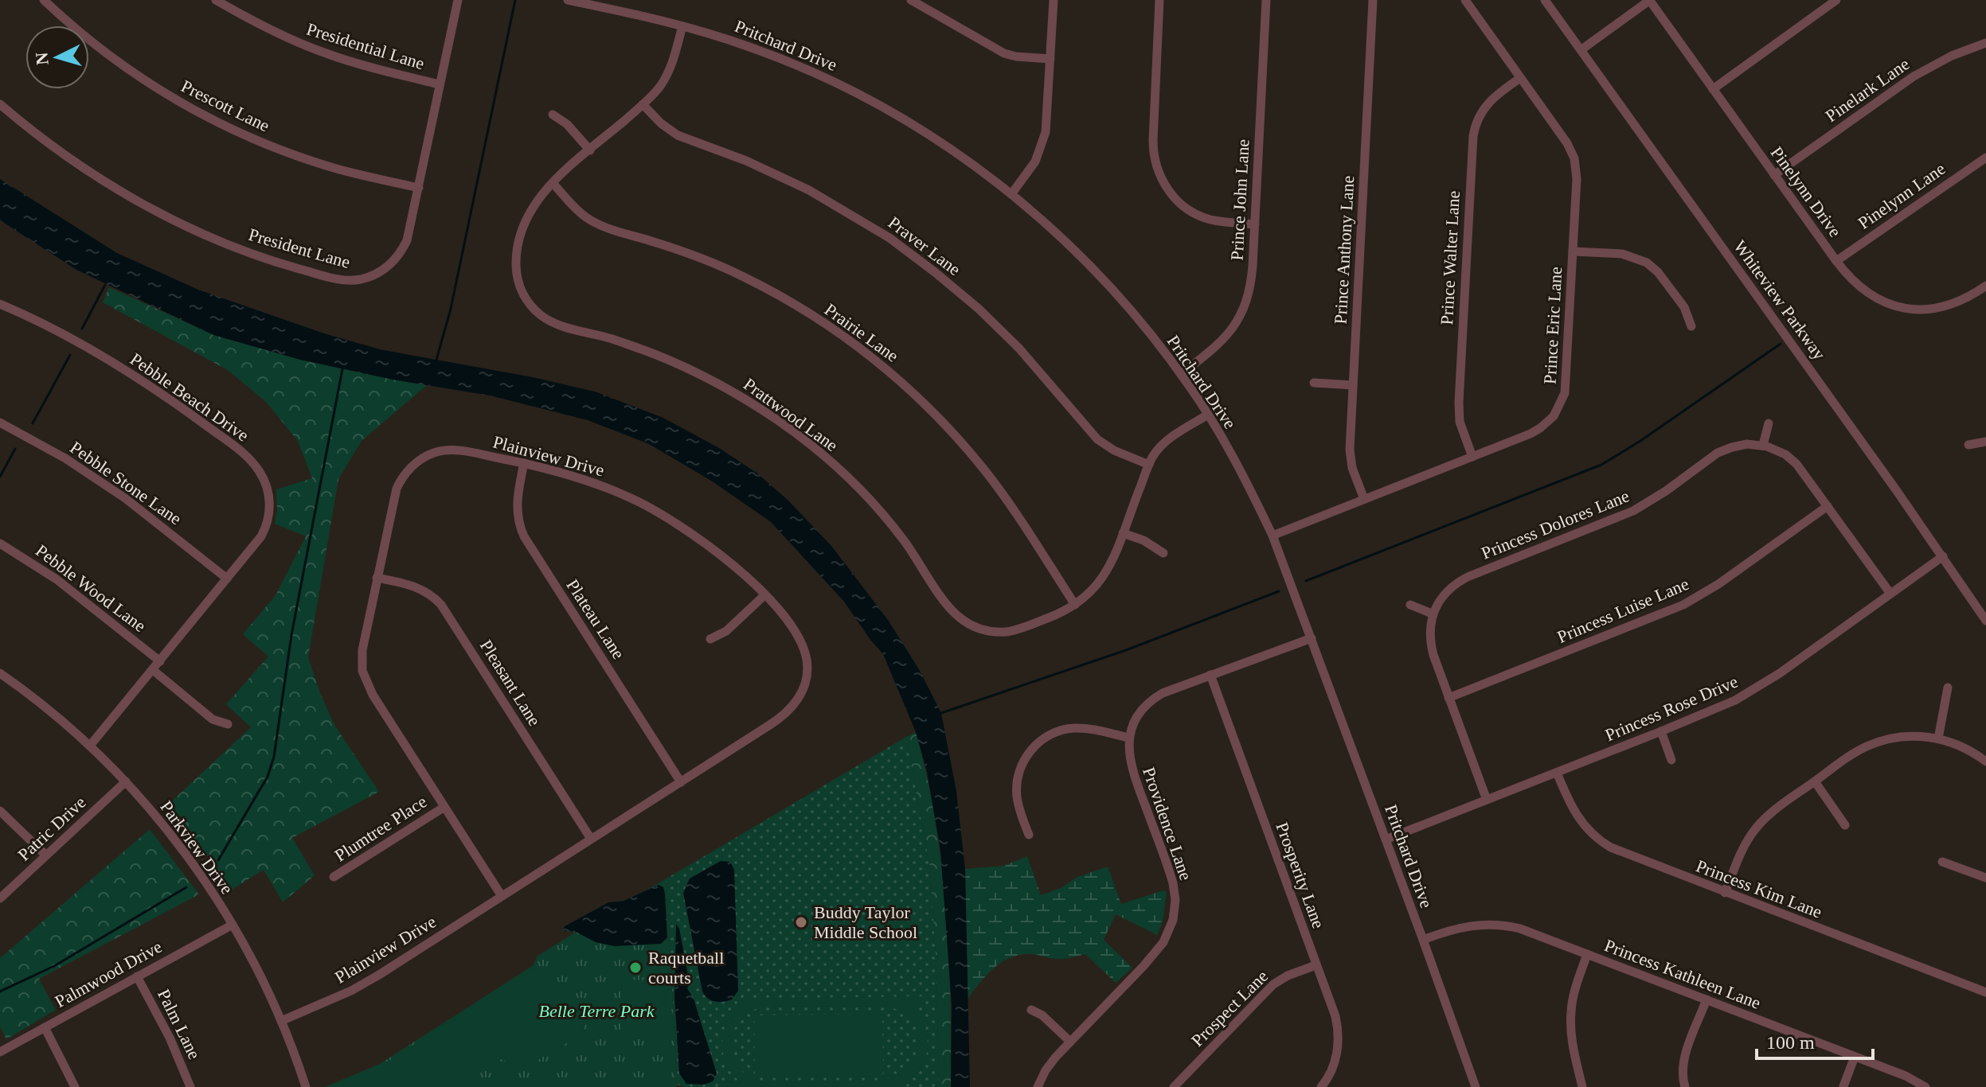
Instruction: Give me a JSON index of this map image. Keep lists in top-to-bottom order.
{
  "streets": {
    "street": [
      "Pritchard Drive",
      "Presidential Lane",
      "Pinelark Lane",
      "Prescott Lane",
      "Pinelynn Drive",
      "Pinelynn Lane",
      "Prince John Lane",
      "Praver Lane",
      "President Lane",
      "Prince Anthony Lane",
      "Prince Walter Lane",
      "Whiteview Parkway",
      "Prince Eric Lane",
      "Prairie Lane",
      "Pebble Beach Drive",
      "Prattwood Lane",
      "Plainview Drive",
      "Pebble Stone Lane",
      "Princess Dolores Lane",
      "Pebble Wood Lane",
      "Princess Luise Lane",
      "Plateau Lane",
      "Pleasant Lane",
      "Princess Rose Drive",
      "Providence Lane",
      "Patric Drive",
      "Plumtree Place",
      "Parkview Drive",
      "Prosperity Lane",
      "Princess Kim Lane",
      "Palmwood Drive",
      "Princess Kathleen Lane",
      "Prospect Lane",
      "Palm Lane"
    ]
  },
  "crossings": [
    ["Pritchard Drive", "Prince John Lane"],
    ["Pritchard Drive", "Prince Eric Lane"],
    ["Pritchard Drive", "Prattwood Lane"],
    ["Pritchard Drive", "Princess Rose Drive"],
    ["Pritchard Drive", "Princess Kathleen Lane"],
    ["Presidential Lane", "President Lane"],
    ["Pinelark Lane", "Pinelynn Drive"],
    ["Prescott Lane", "President Lane"],
    ["Pinelynn Drive", "Pinelynn Lane"],
    ["Praver Lane", "Prattwood Lane"],
    ["Prince Anthony Lane", "Prince Eric Lane"],
    ["Prince Walter Lane", "Prince Eric Lane"],
    ["Whiteview Parkway", "Princess Rose Drive"],
    ["Prairie Lane", "Prattwood Lane"],
    ["Pebble Beach Drive", "Pebble Stone Lane"],
    ["Pebble Beach Drive", "Pebble Wood Lane"],
    ["Pebble Beach Drive", "Parkview Drive"],
    ["Plainview Drive", "Plateau Lane"],
    ["Plainview Drive", "Pleasant Lane"],
    ["Plainview Drive", "Plumtree Place"],
    ["Plainview Drive", "Parkview Drive"],
    ["Princess Rose Drive", "Princess Kim Lane"],
    ["Patric Drive", "Parkview Drive"],
    ["Parkview Drive", "Palmwood Drive"],
    ["Prosperity Lane", "Prospect Lane"],
    ["Palmwood Drive", "Palm Lane"]
  ],
  "parks": ["Belle Terre Park"],
  "places": ["Buddy Taylor Middle School", "Raquetball courts"],
  "scale_bar": "100 m",
  "north": "left"
}
